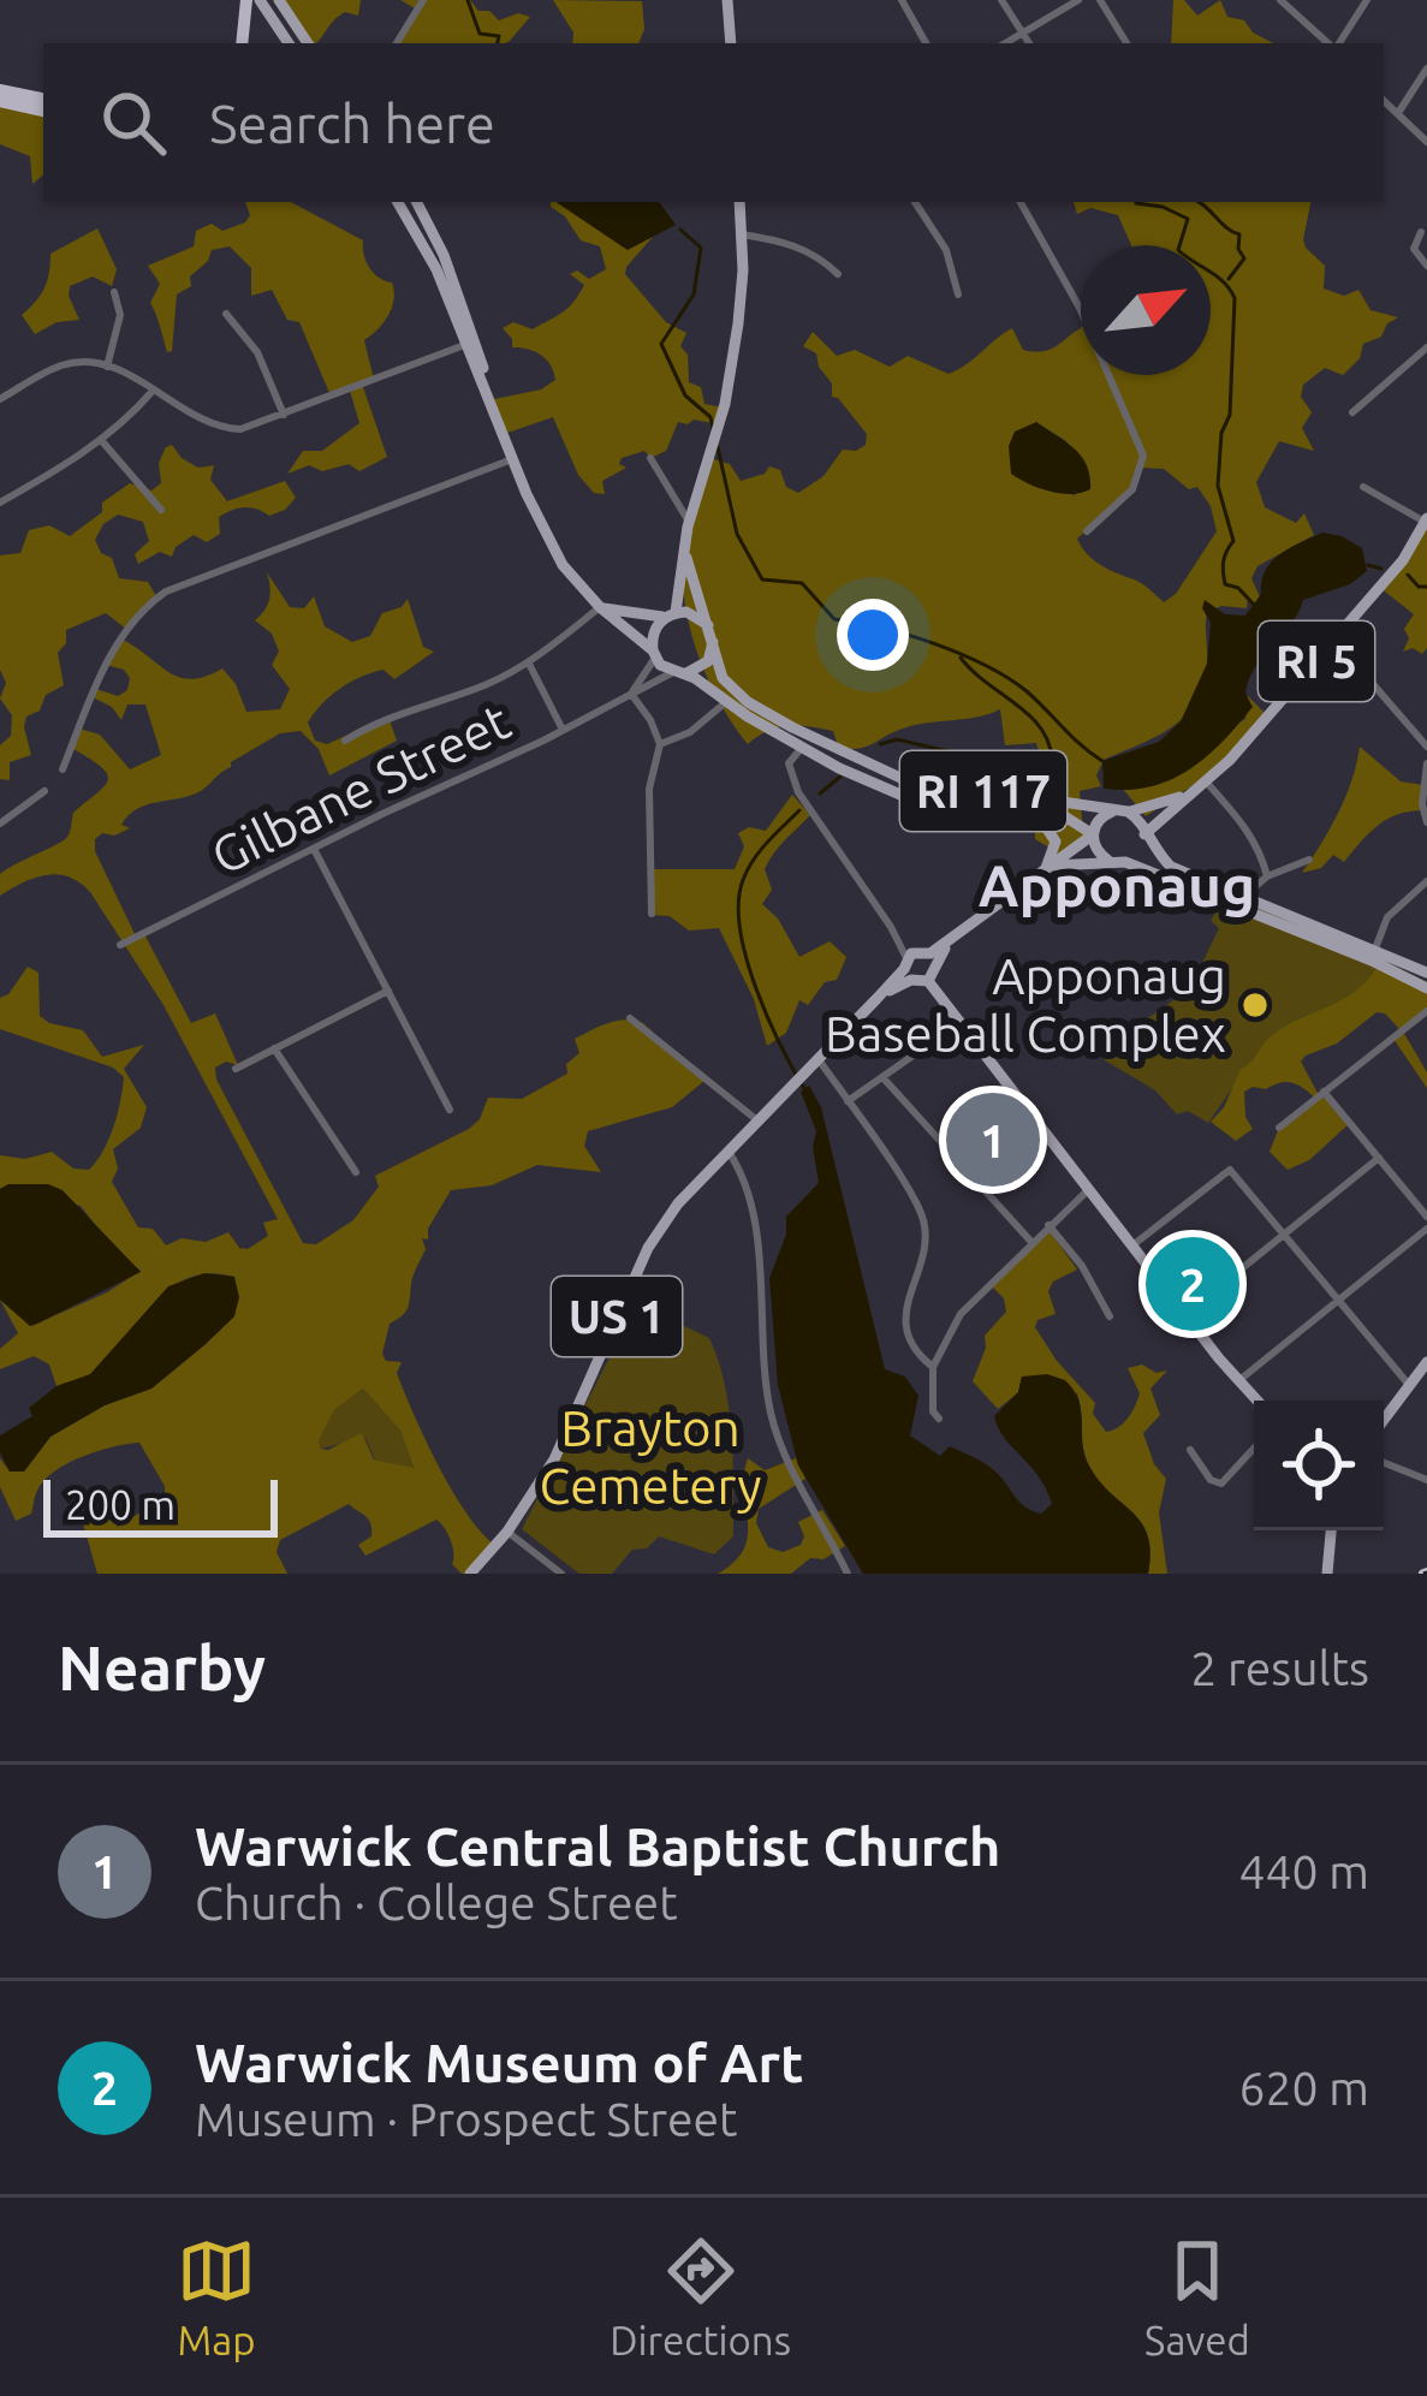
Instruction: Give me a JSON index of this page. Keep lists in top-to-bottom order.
{
  "streets": {
    "main road": ["RI 5", "RI 117", "US 1"],
    "street": ["Gilbane Street"]
  },
  "crossings": [
    ["RI 5", "RI 117"],
    ["RI 5", "US 1"],
    ["Gilbane Street", "RI 117"],
    ["RI 117", "US 1"]
  ],
  "districts": ["Apponaug"],
  "parks": ["Brayton Cemetery"],
  "places": ["Apponaug Baseball Complex"],
  "scale_bar": "200 m",
  "north": "top right",
  "page": {
    "search": "Search here",
    "pins": ["1", "2"],
    "scale": "200 m",
    "heading": ["Nearby", "2 results"],
    "list": [
      {
        "mark": "1",
        "name": "Warwick Central Baptist Church",
        "note": "Church · College Street",
        "value": "440 m"
      },
      {
        "mark": "2",
        "name": "Warwick Museum of Art",
        "note": "Museum · Prospect Street",
        "value": "620 m"
      }
    ],
    "nav": ["Map", "Directions", "Saved"]
  }
}
